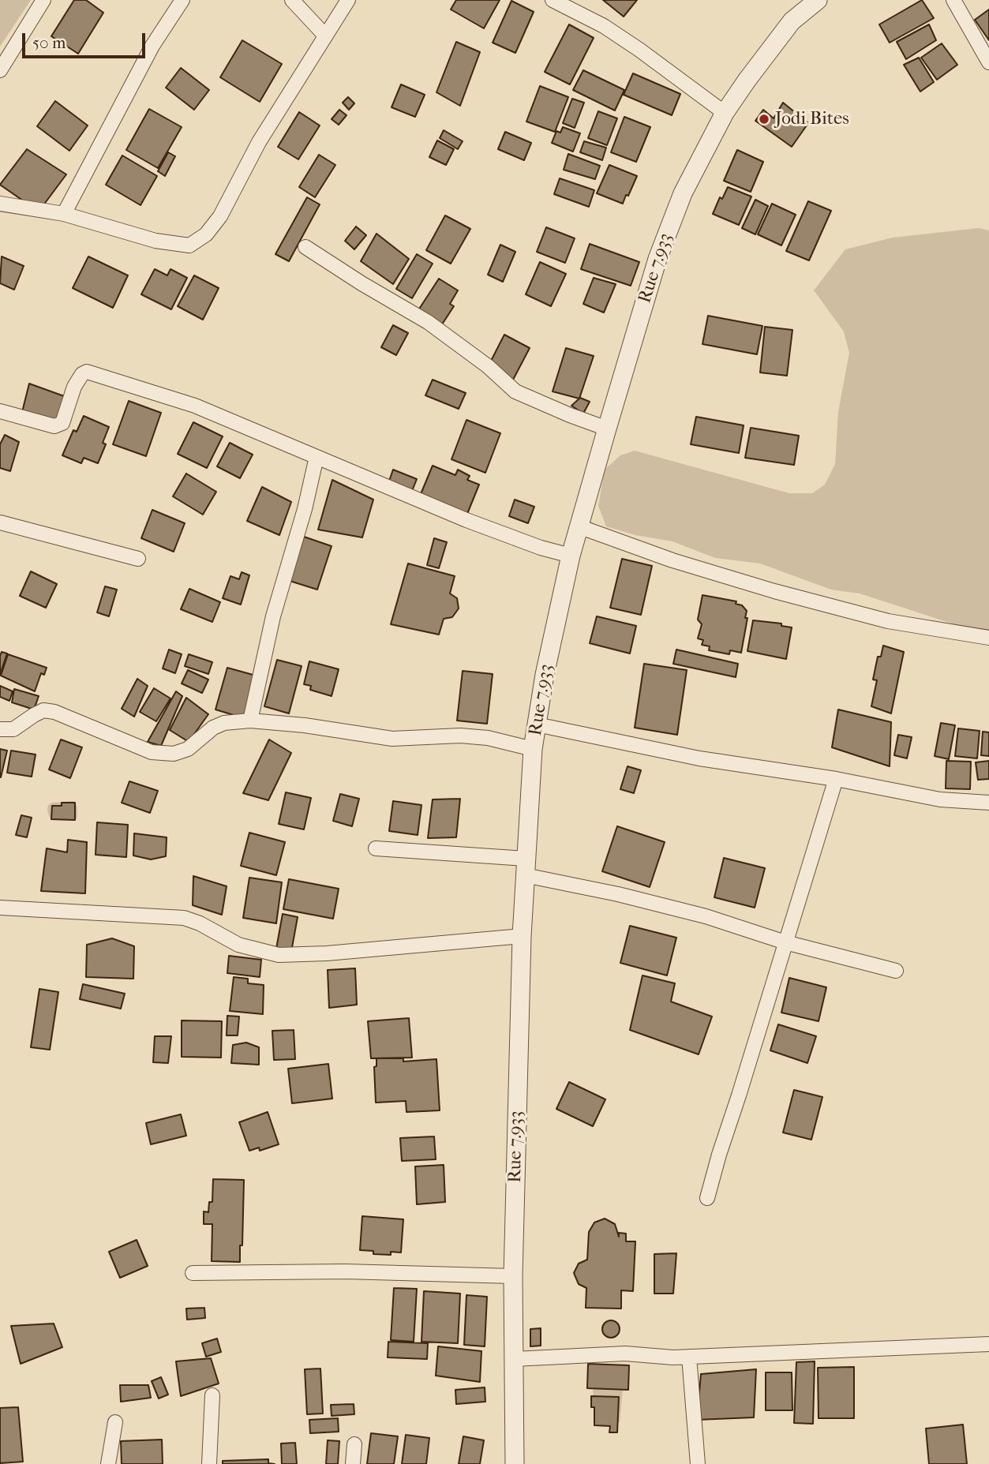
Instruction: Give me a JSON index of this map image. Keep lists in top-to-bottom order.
{
  "streets": {
    "street": ["Rue 7.933"]
  },
  "places": ["Jodi Bites"],
  "scale_bar": "50 m"
}
